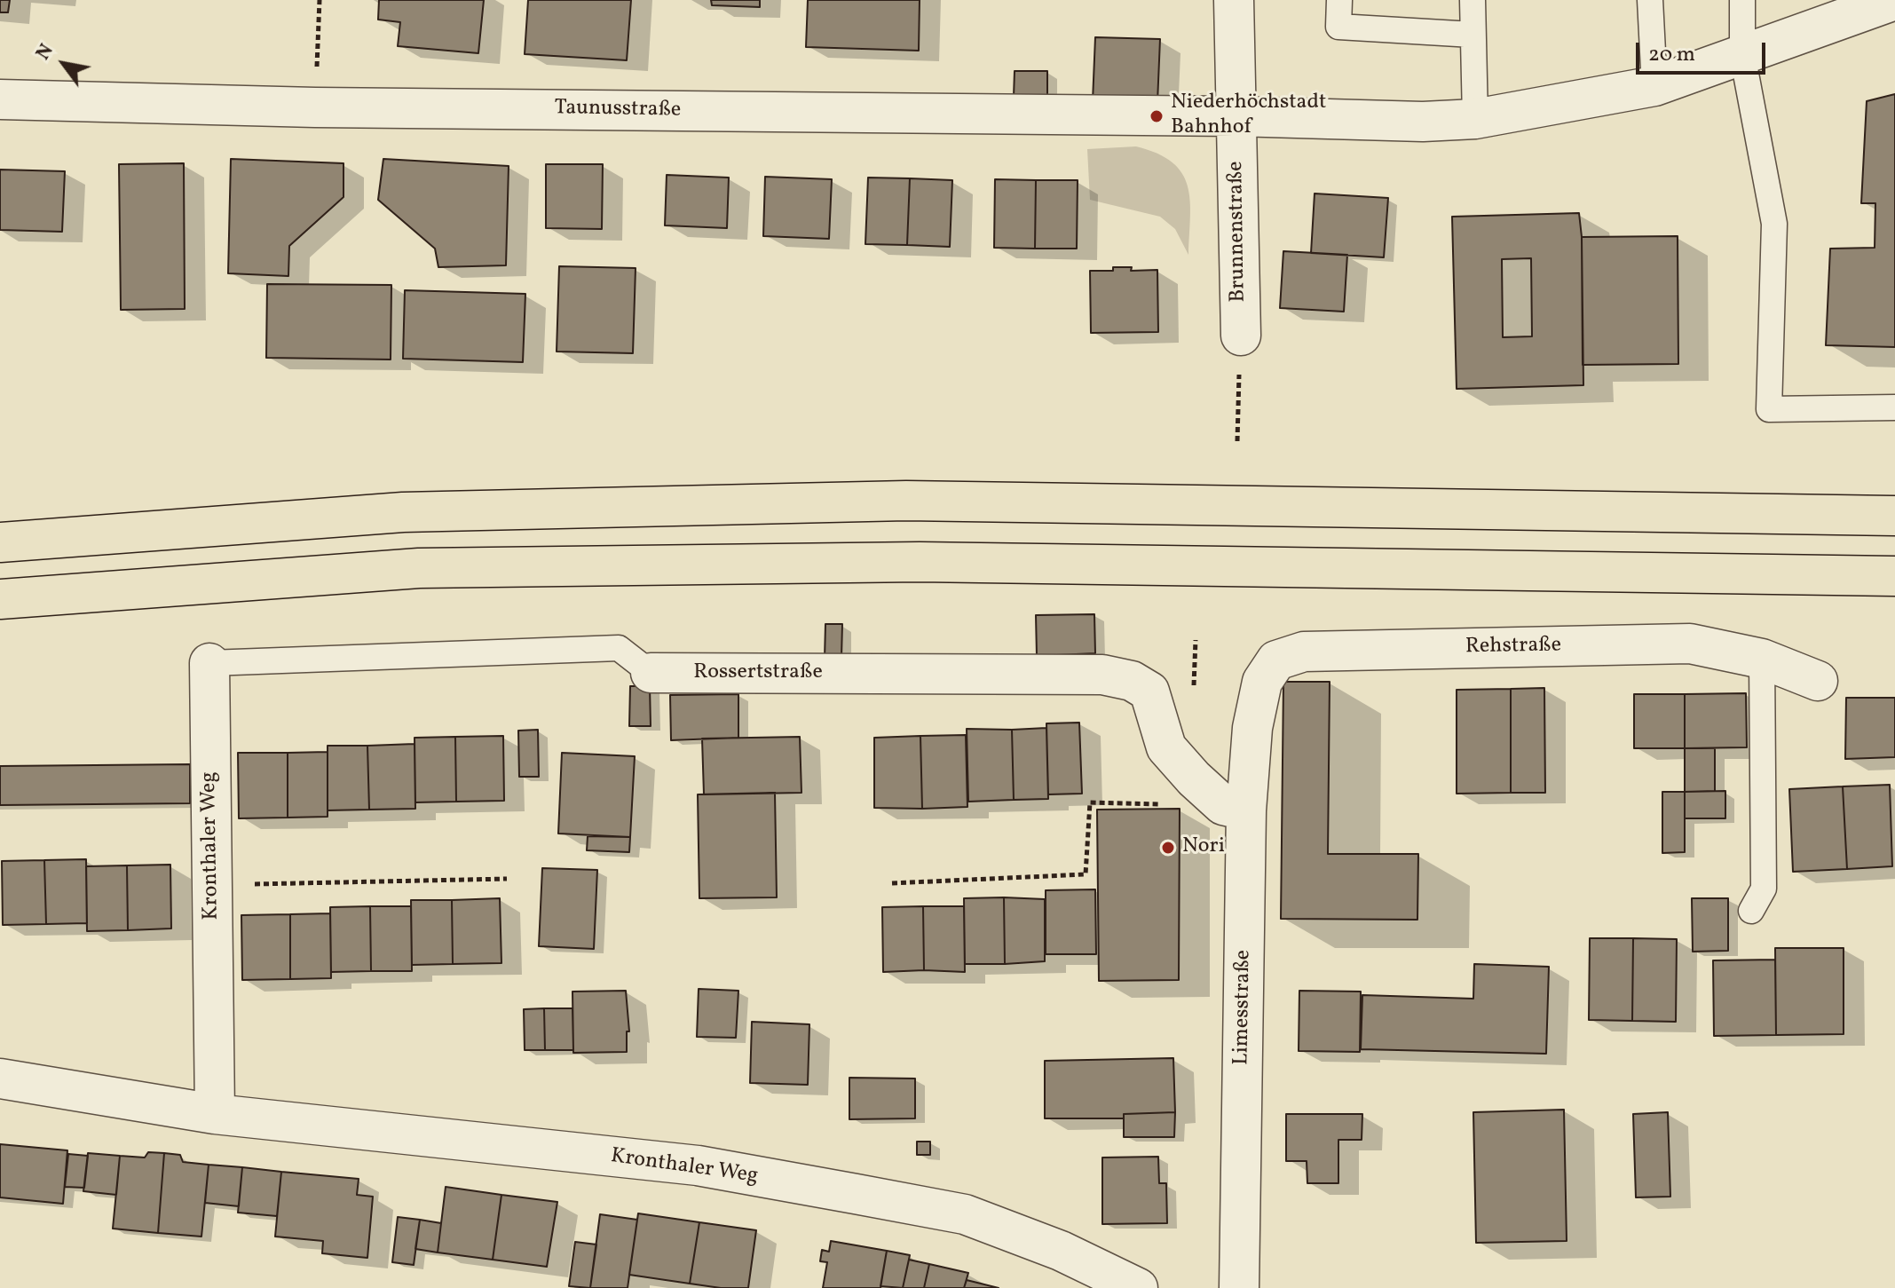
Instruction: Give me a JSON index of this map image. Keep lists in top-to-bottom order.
{
  "streets": {
    "street": [
      "Taunusstraße",
      "Brunnenstraße",
      "Rehstraße",
      "Rossertstraße",
      "Kronthaler Weg",
      "Limesstraße"
    ]
  },
  "crossings": [
    ["Taunusstraße", "Brunnenstraße"],
    ["Rehstraße", "Limesstraße"],
    ["Rossertstraße", "Kronthaler Weg"],
    ["Rossertstraße", "Limesstraße"]
  ],
  "places": ["Niederhöchstadt Bahnhof", "Nori"],
  "scale_bar": "20 m",
  "north": "top left"
}
